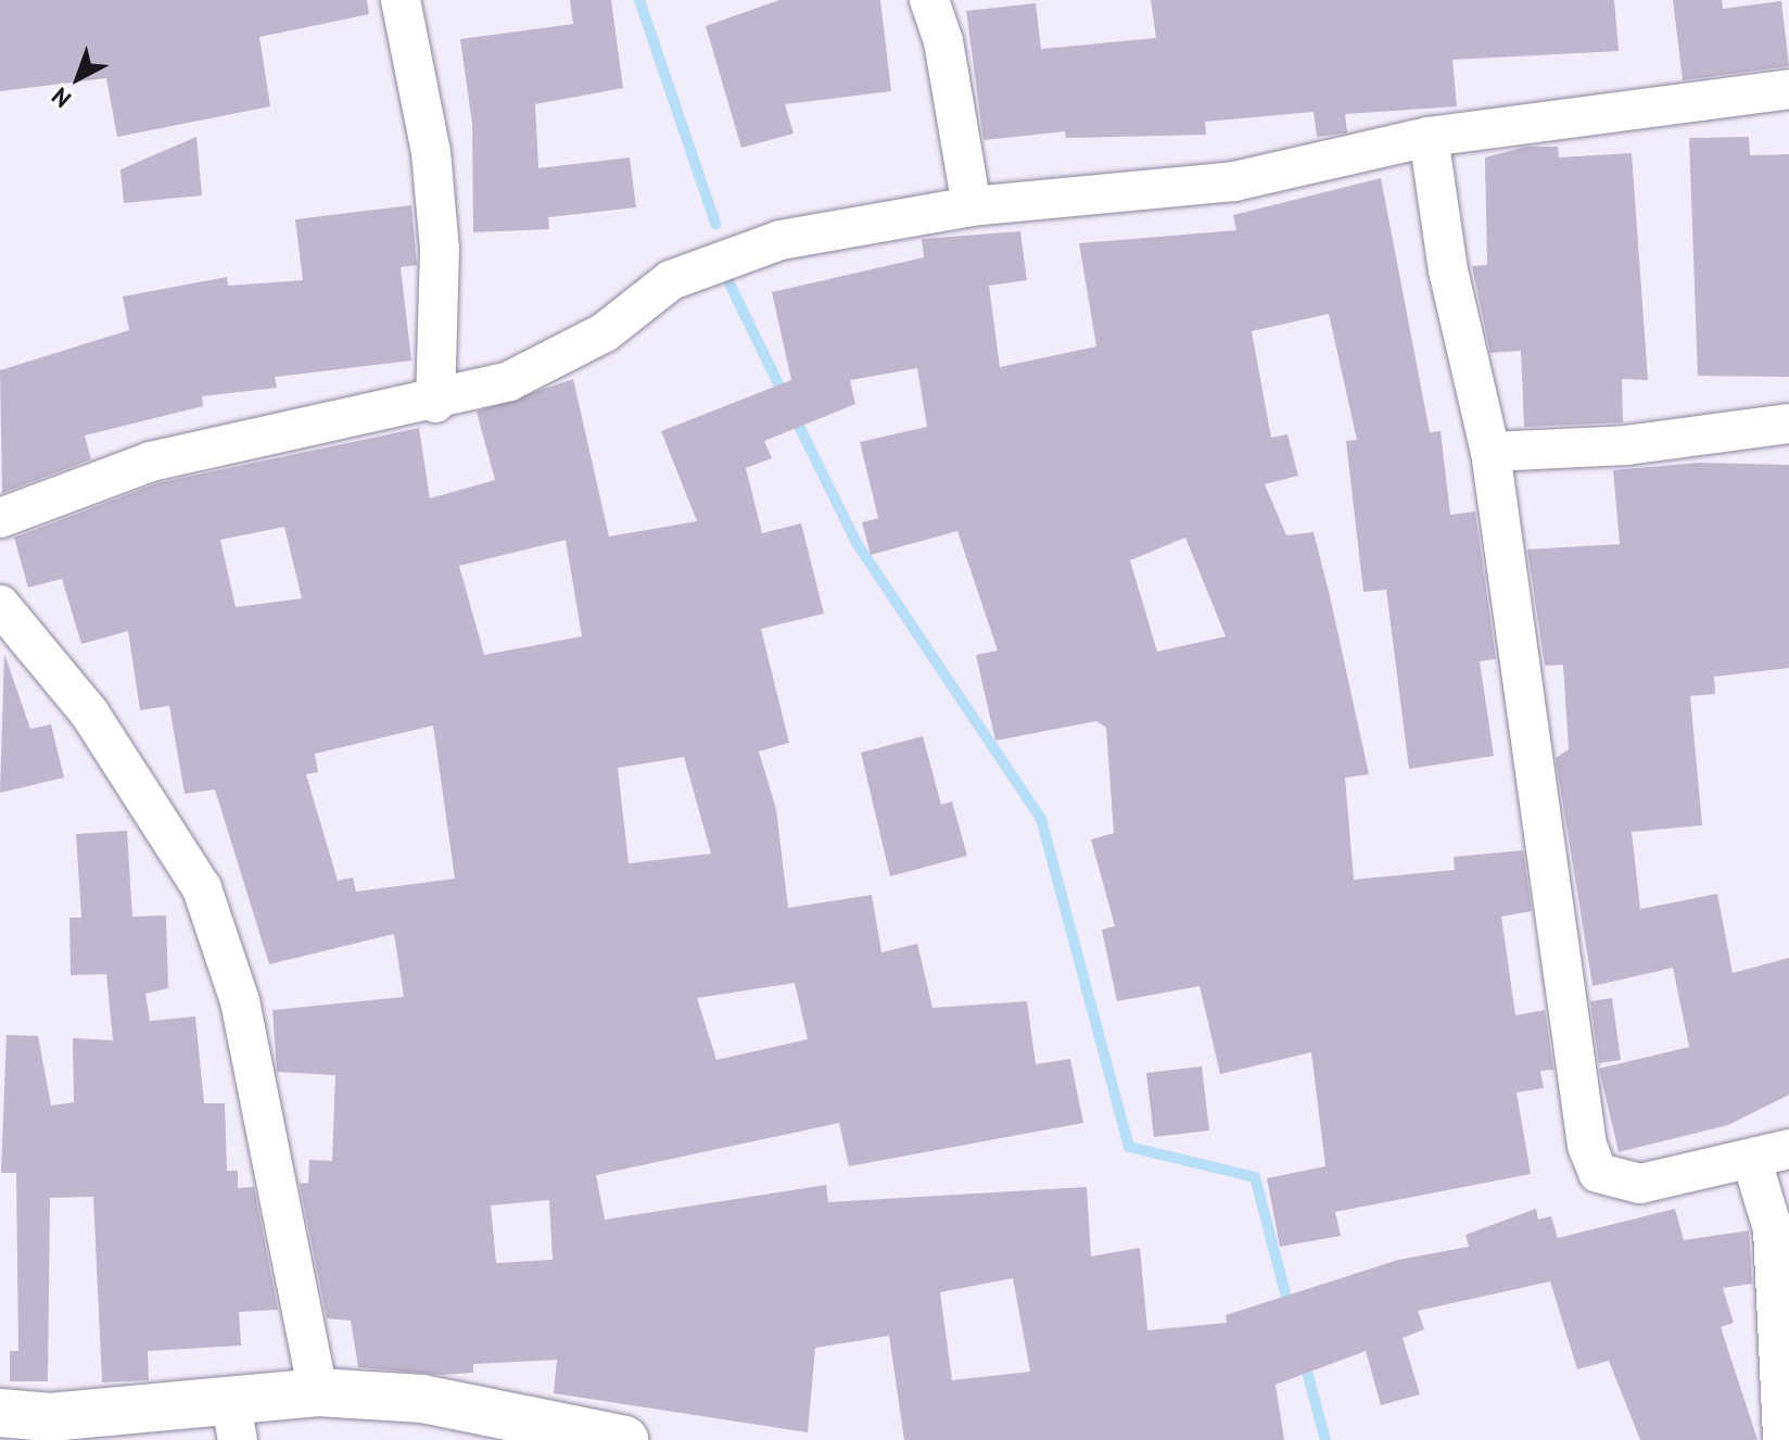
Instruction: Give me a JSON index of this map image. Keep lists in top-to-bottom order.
{
  "north": "bottom left"
}
